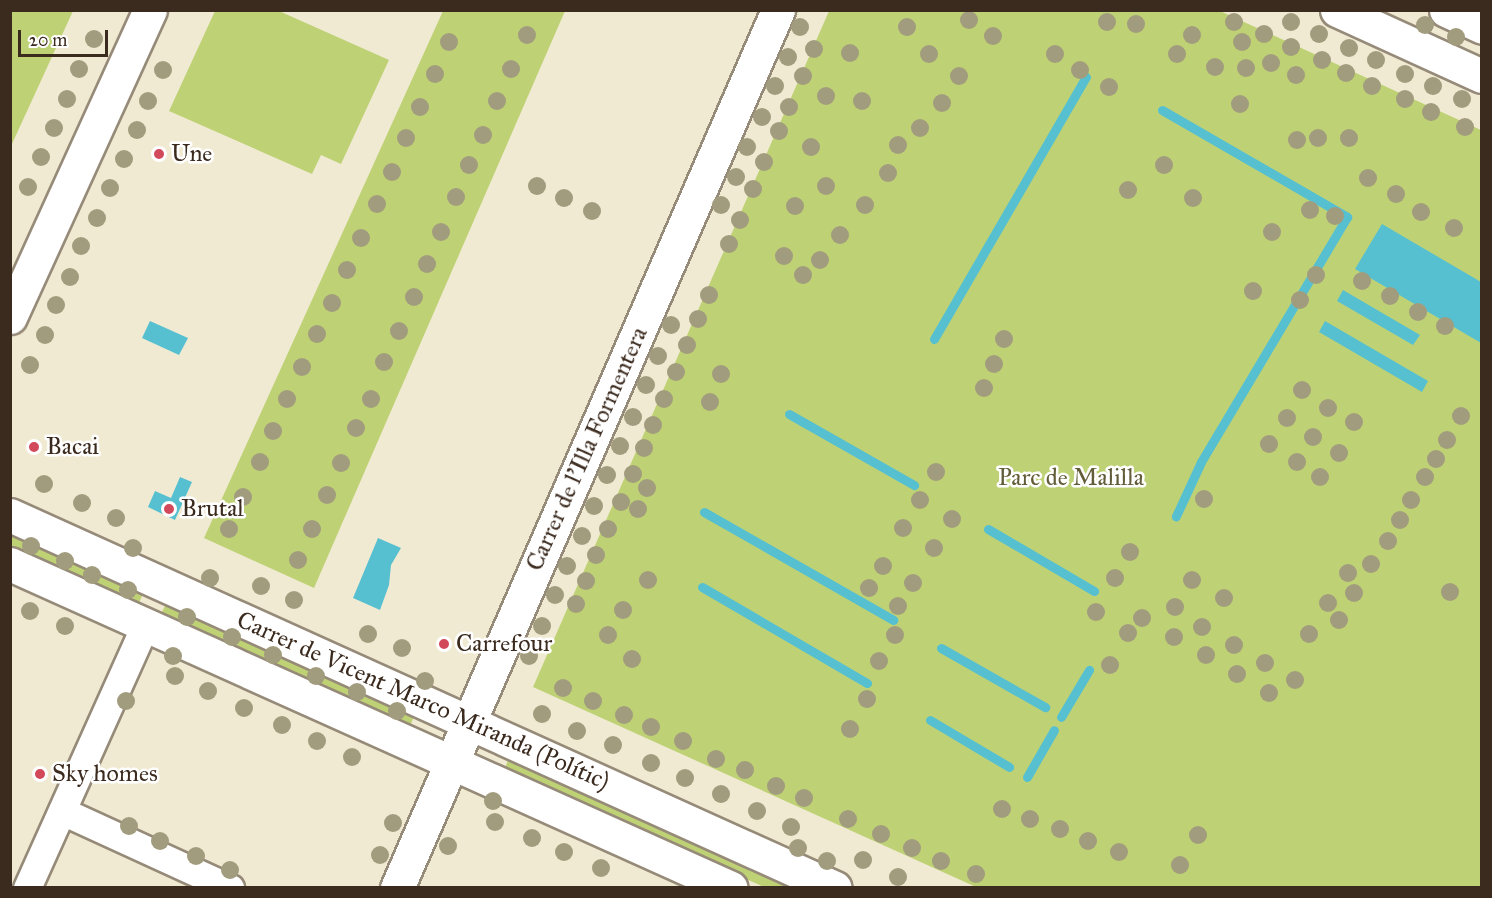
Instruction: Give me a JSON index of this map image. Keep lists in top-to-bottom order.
{
  "streets": {
    "street": ["Carrer de l'Illa Formentera", "Carrer de Vicent Marco Miranda (Polític)"]
  },
  "crossings": [
    ["Carrer de l'Illa Formentera", "Carrer de Vicent Marco Miranda (Polític)"]
  ],
  "parks": ["Parc de Malilla"],
  "places": [
    "Une",
    "Bacai",
    "Brutal",
    "Carrefour",
    "Sky homes"
  ],
  "scale_bar": "20 m"
}
